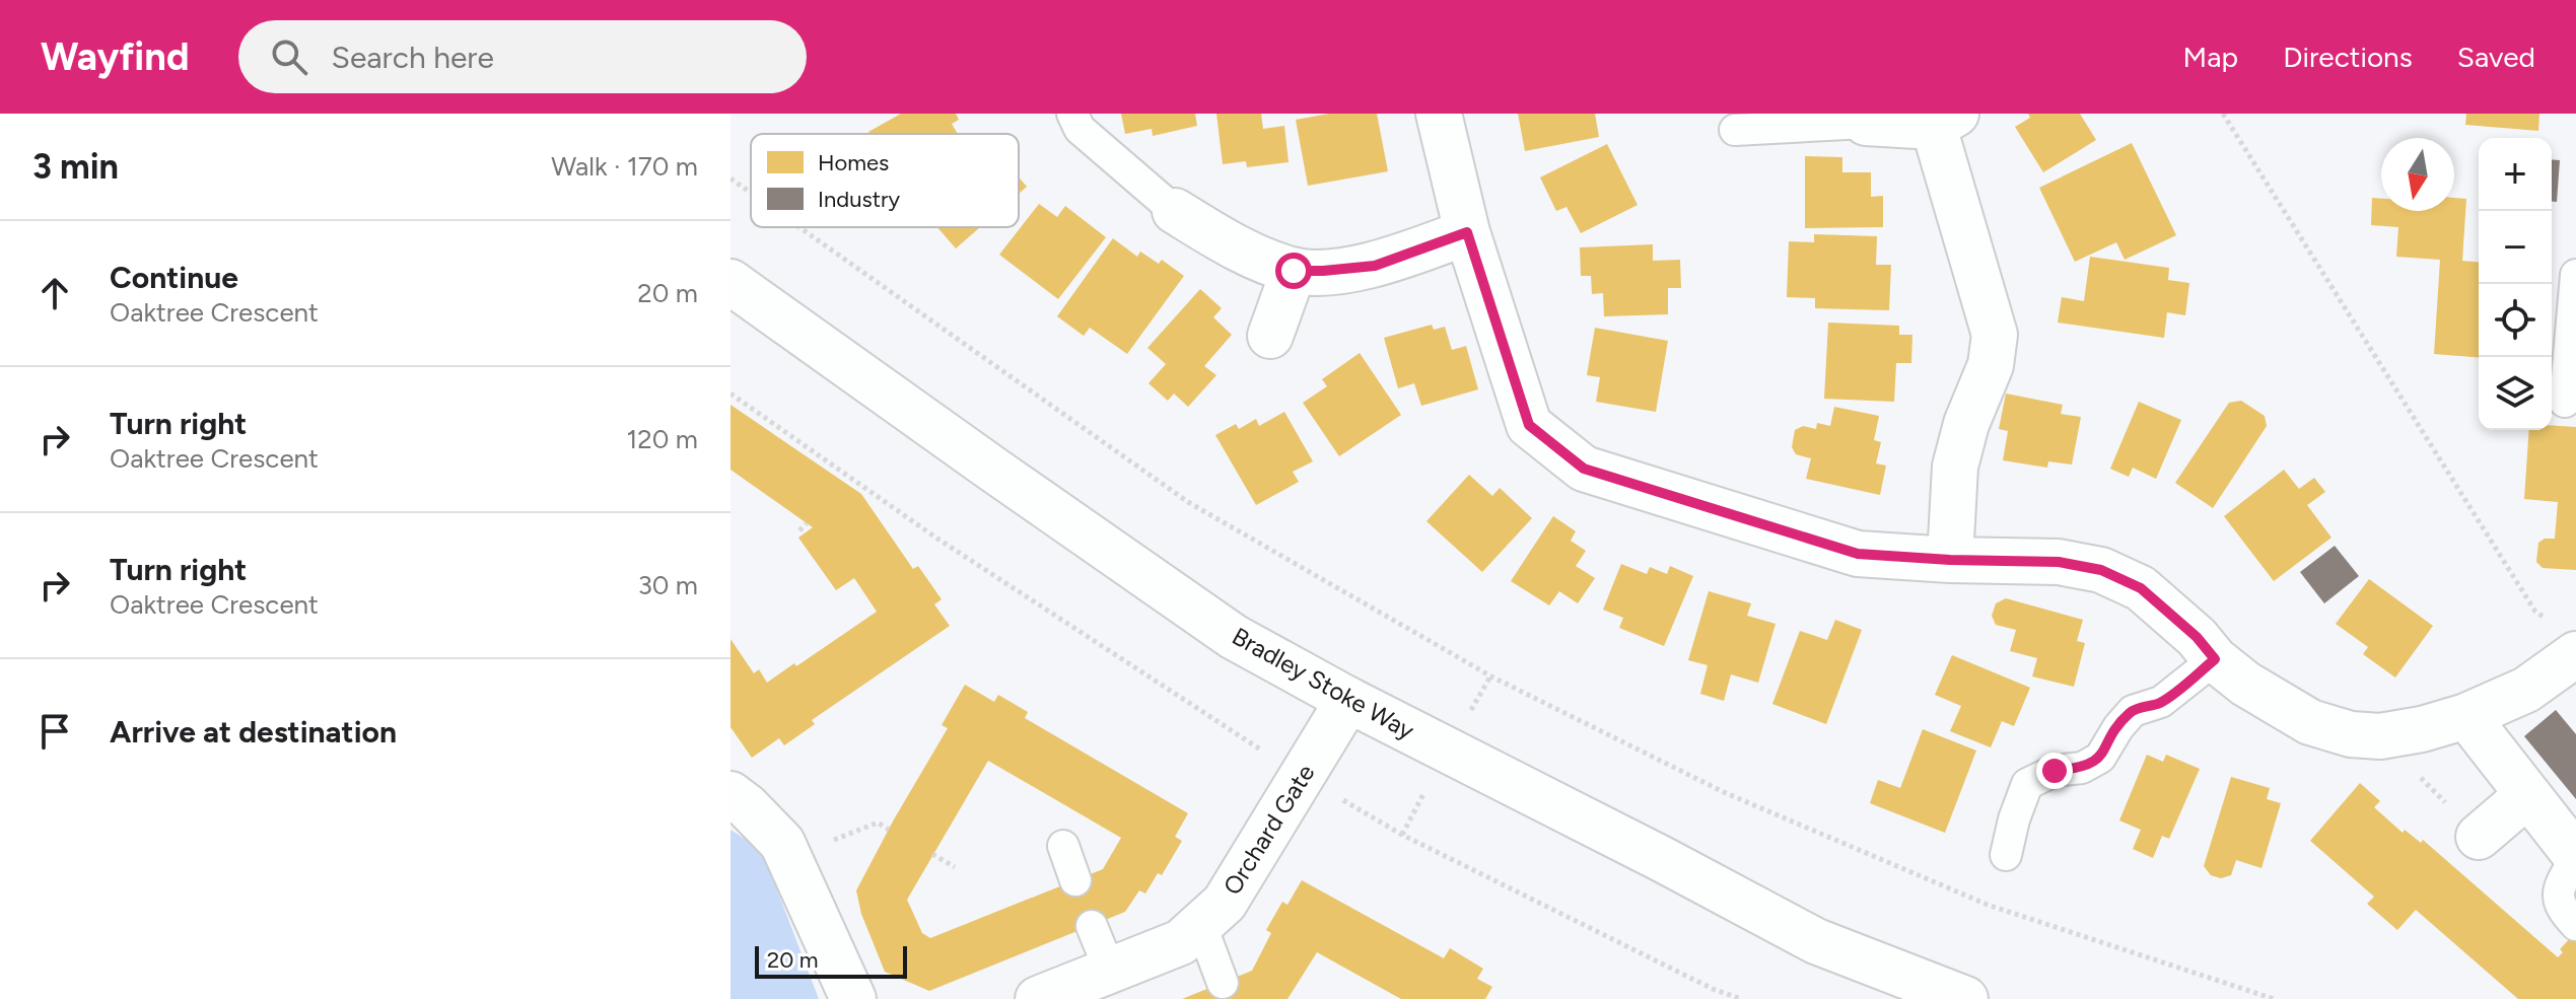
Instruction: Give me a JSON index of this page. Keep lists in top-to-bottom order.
{
  "streets": {
    "street": ["Bradley Stoke Way", "Orchard Gate"]
  },
  "crossings": [
    ["Bradley Stoke Way", "Orchard Gate"]
  ],
  "legend": ["Homes", "Industry"],
  "scale_bar": "20 m",
  "north": "bottom",
  "page": {
    "header": "Wayfind",
    "search": "Search here",
    "nav": ["Map", "Directions", "Saved"],
    "heading": ["3 min", "Walk · 170 m"],
    "map_buttons": ["+", "−"],
    "list": [
      ["Continue", "Oaktree Crescent", "20 m"],
      ["Turn right", "Oaktree Crescent", "120 m"],
      ["Turn right", "Oaktree Crescent", "30 m"],
      "Arrive at destination"
    ],
    "scale": "20 m"
  }
}
